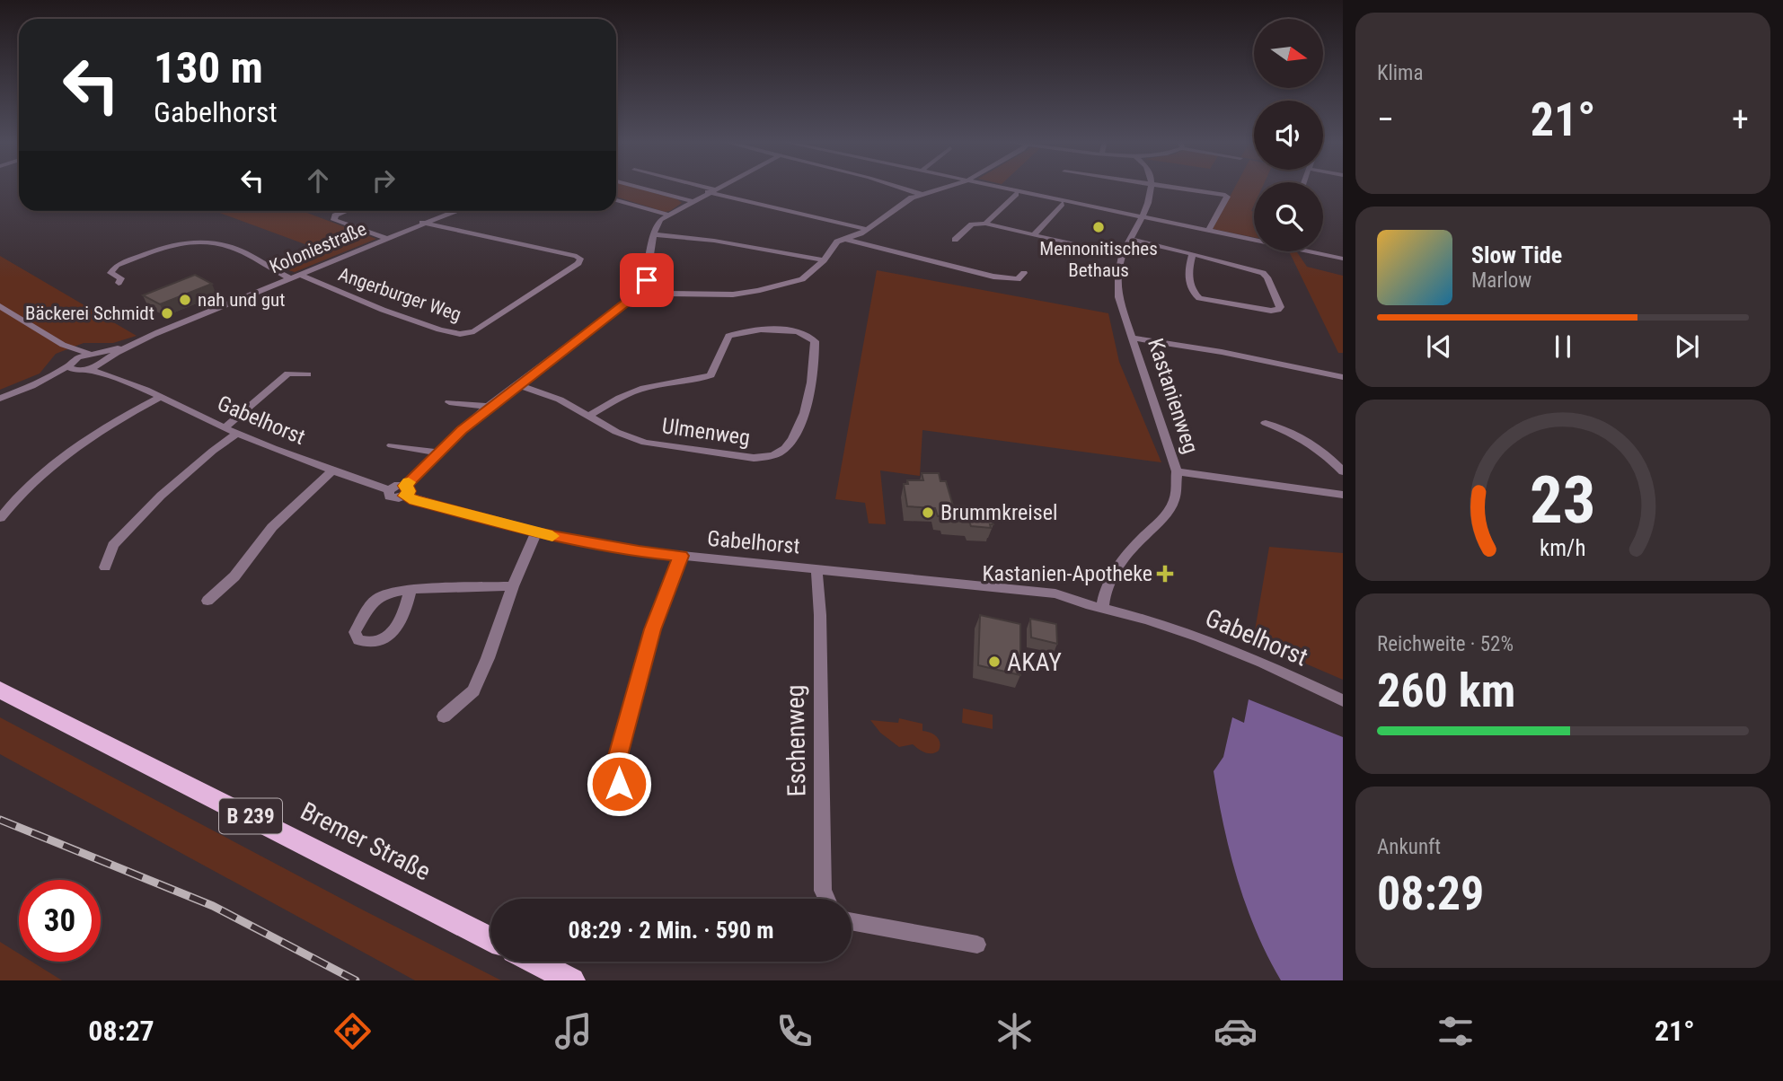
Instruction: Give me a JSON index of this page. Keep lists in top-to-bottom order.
{
  "streets": {
    "main road": ["B 239", "Bremer Straße"],
    "street": [
      "Koloniestraße",
      "Angerburger Weg",
      "Kastanienweg",
      "Gabelhorst",
      "Ulmenweg",
      "Eschenweg"
    ]
  },
  "crossings": [
    ["Koloniestraße", "Angerburger Weg"],
    ["Koloniestraße", "Gabelhorst"],
    ["Kastanienweg", "Gabelhorst"],
    ["Gabelhorst", "Eschenweg"]
  ],
  "places": {
    "other": [
      "Mennonitisches Bethaus",
      "nah und gut",
      "Bäckerei Schmidt",
      "Brummkreisel",
      "AKAY"
    ],
    "health": ["Kastanien-Apotheke"]
  },
  "north": "right",
  "page": {
    "tile": [
      "Klima",
      ["Reichweite · 52%", "260 km"],
      ["Ankunft", "08:29"]
    ],
    "turn": ["130 m", "Gabelhorst"],
    "heat": ["−", "21°", "+"],
    "song": ["Slow Tide", "Marlow"],
    "limit": "30",
    "trip": "08:29 · 2 Min. · 590 m",
    "tabs": ["08:27", "21°"],
    "gauge": ["23", "km/h"]
  }
}
